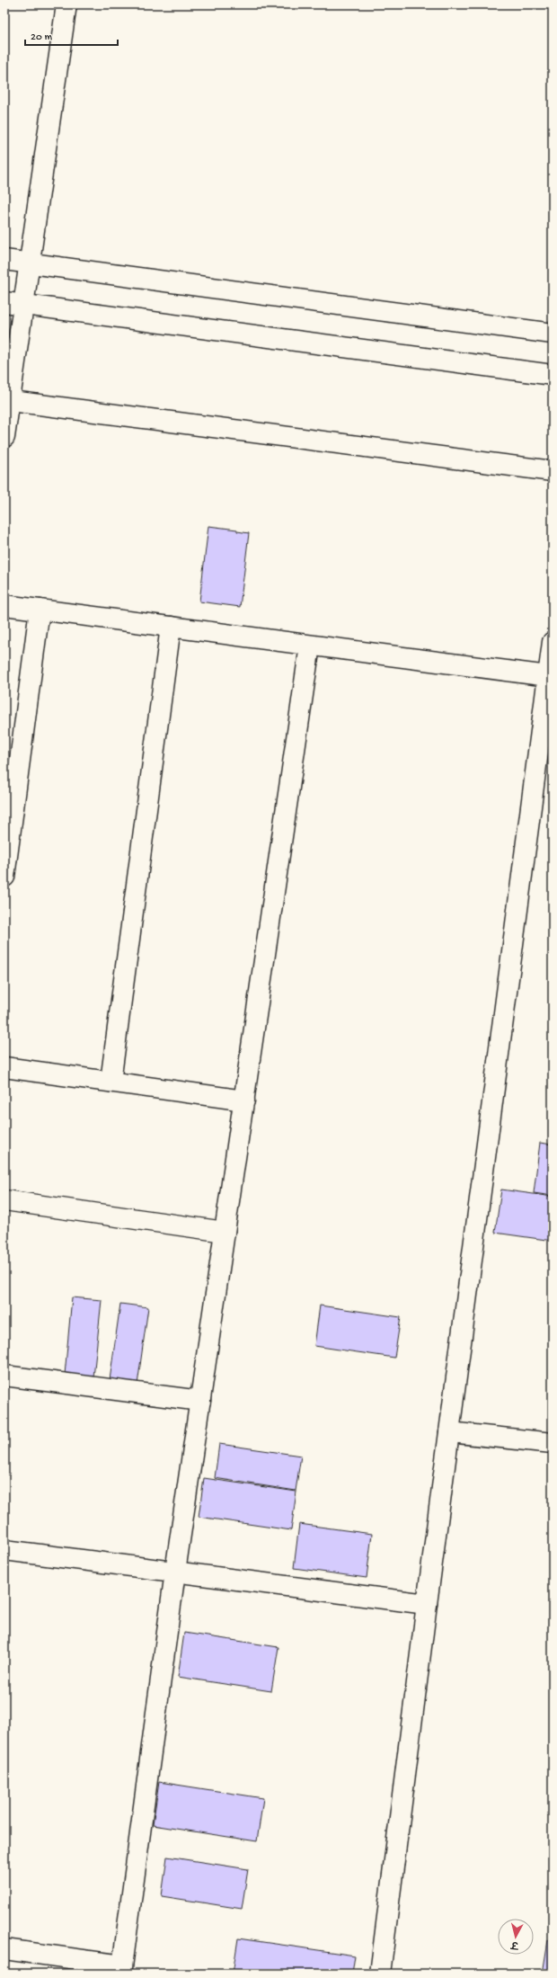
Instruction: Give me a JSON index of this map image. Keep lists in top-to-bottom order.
{
  "scale_bar": "20 m",
  "north": "bottom"
}
